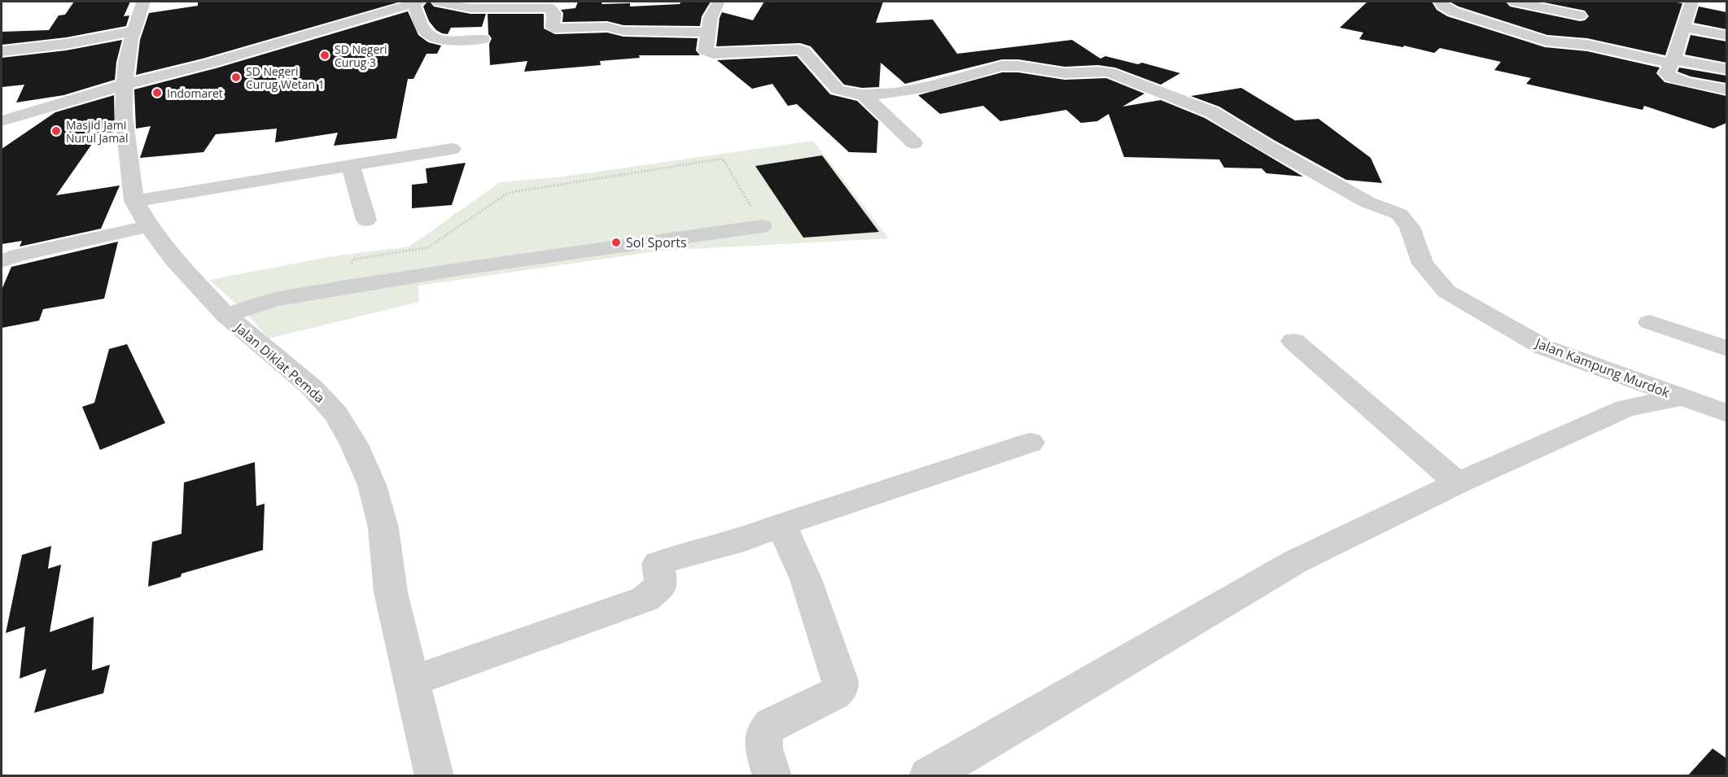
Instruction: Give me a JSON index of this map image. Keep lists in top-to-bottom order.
{
  "streets": {
    "street": ["Jalan Diklat Pemda", "Jalan Kampung Murdok"]
  },
  "places": [
    "SD Negeri Curug 3",
    "SD Negeri Curug Wetan 1",
    "Indomaret",
    "Masjid Jami Nurul Jamal",
    "Sol Sports"
  ]
}
